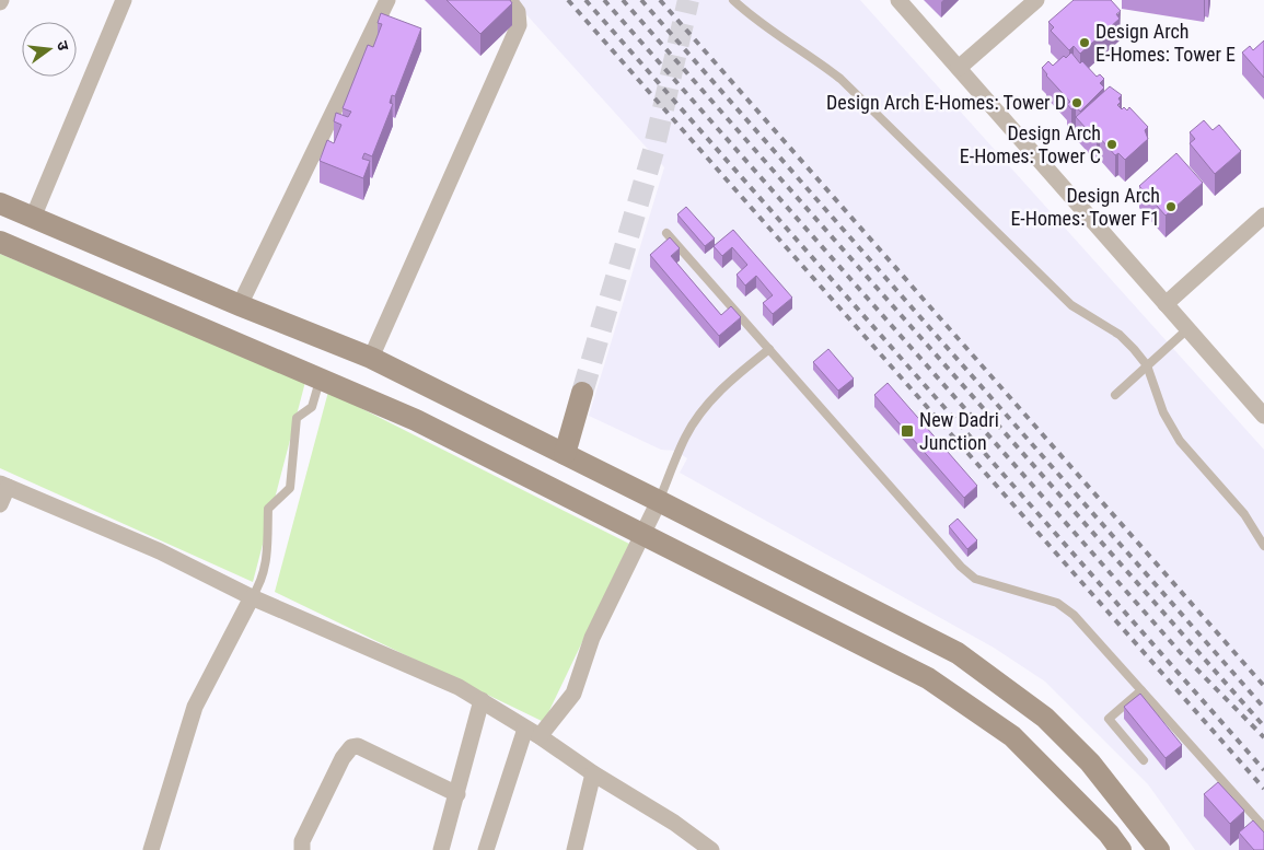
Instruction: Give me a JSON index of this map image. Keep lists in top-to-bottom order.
{
  "places": {
    "other": [
      "Design Arch E-Homes: Tower E",
      "Design Arch E-Homes: Tower D",
      "Design Arch E-Homes: Tower C",
      "Design Arch E-Homes: Tower F1"
    ],
    "transit": ["New Dadri Junction"]
  },
  "north": "right"
}
